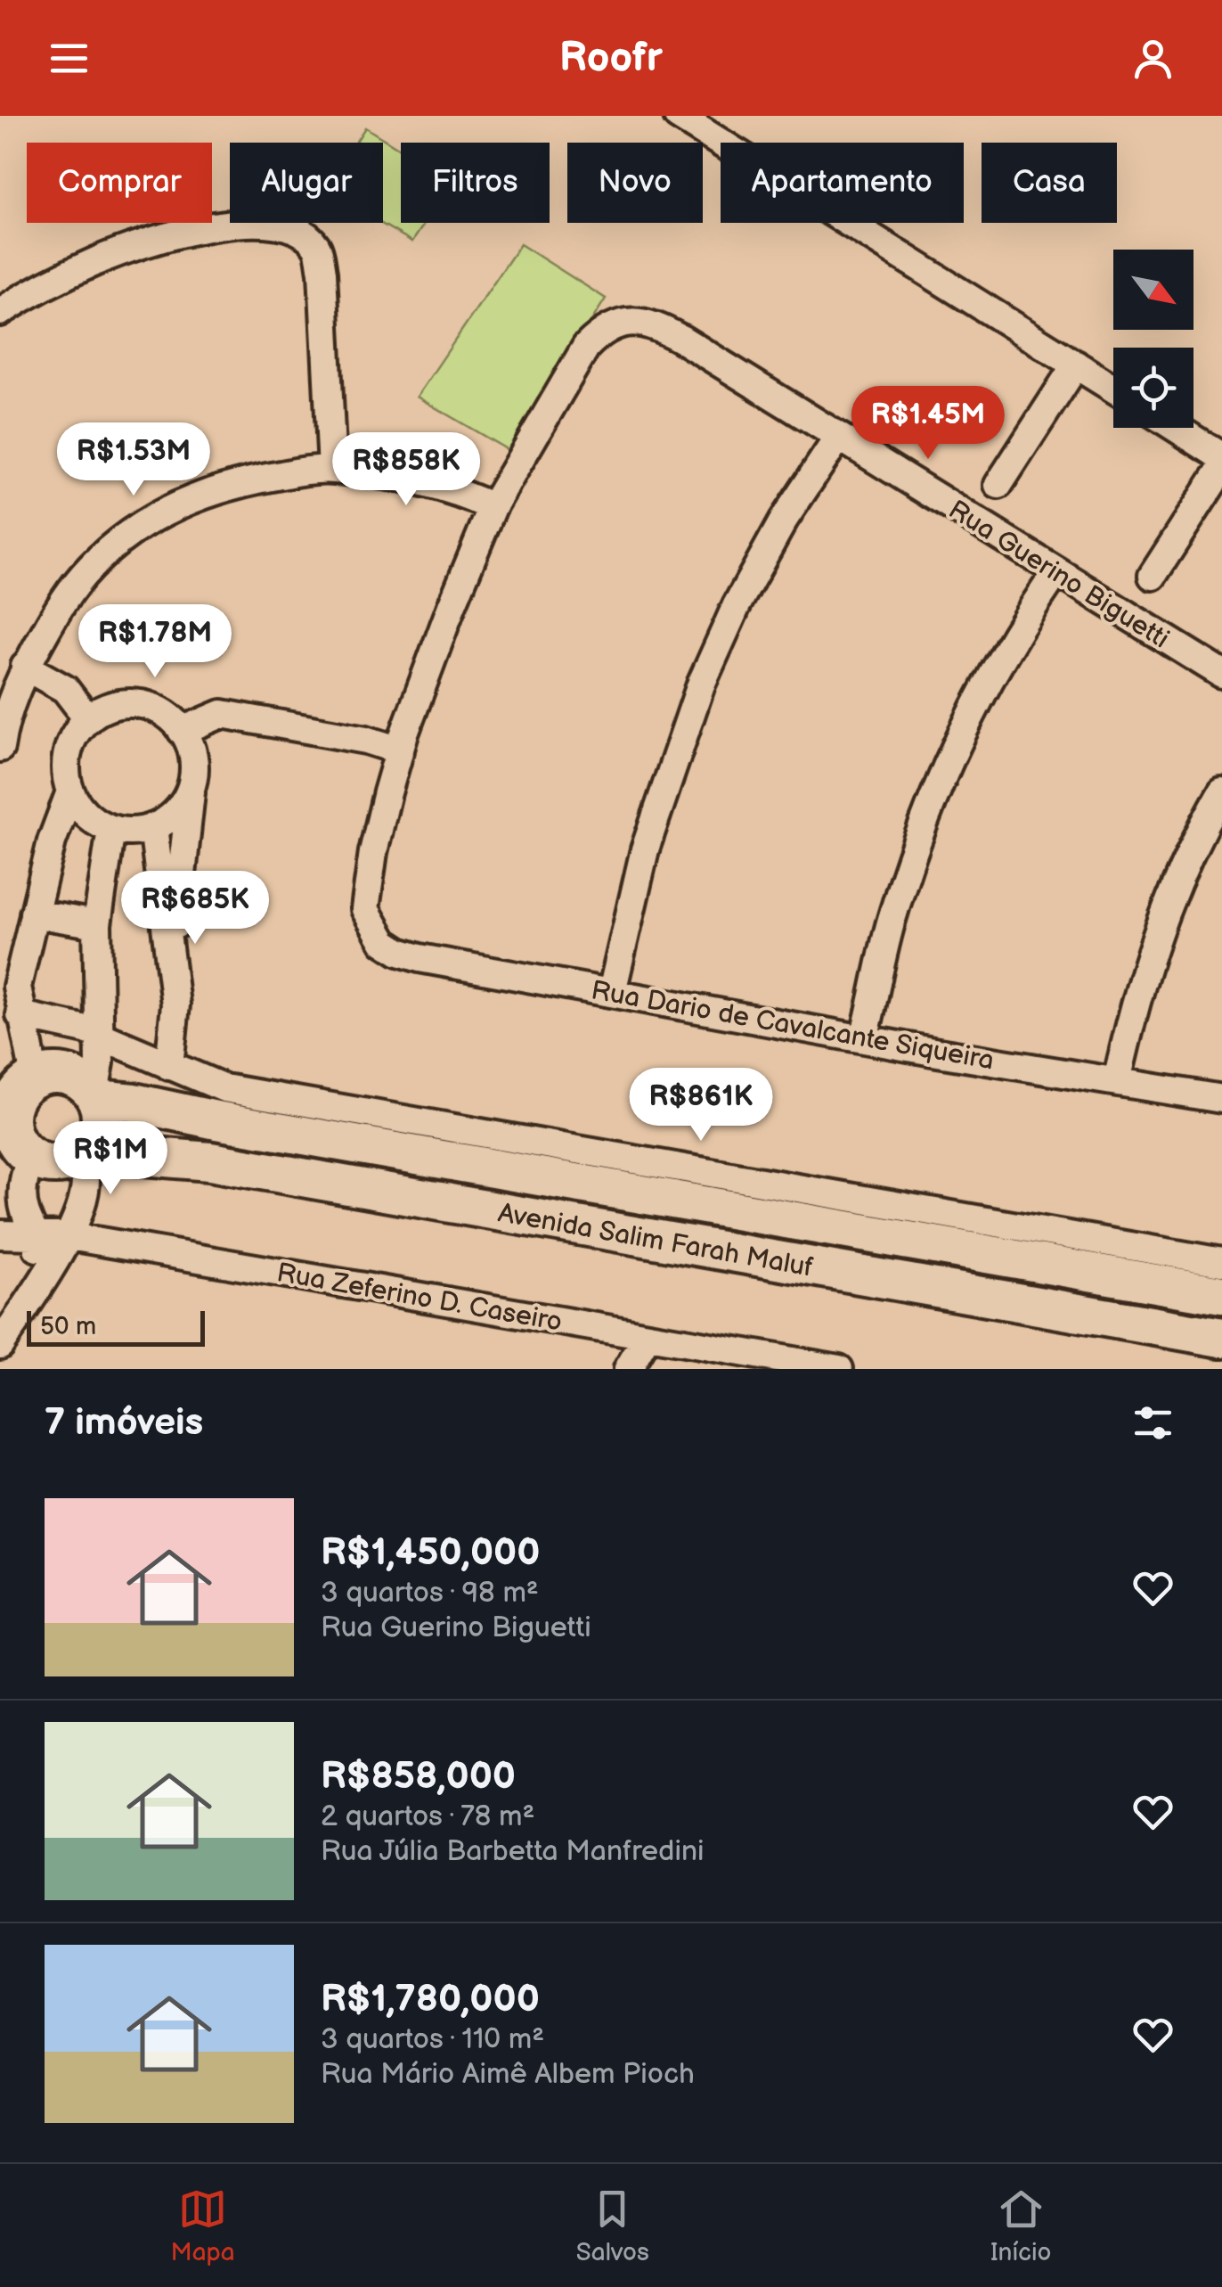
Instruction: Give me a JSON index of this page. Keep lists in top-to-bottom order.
{
  "streets": {
    "main road": ["Avenida Salim Farah Maluf"],
    "street": ["Rua Guerino Biguetti", "Rua Dario de Cavalcante Siqueira", "Rua Zeferino D. Caseiro"]
  },
  "scale_bar": "50 m",
  "north": "bottom right",
  "page": {
    "header": "Roofr",
    "chip": [
      "Comprar",
      "Alugar",
      "Filtros",
      "Novo",
      "Apartamento",
      "Casa"
    ],
    "price": [
      "R$1.45M",
      "R$1.53M",
      "R$858K",
      "R$1.78M",
      "R$685K",
      "R$861K",
      "R$1M"
    ],
    "scale": "50 m",
    "heading": "7 imóveis",
    "list": [
      {
        "name": "R$1,450,000",
        "note": "3 quartos · 98 m² · Rua Guerino Biguetti"
      },
      {
        "name": "R$858,000",
        "note": "2 quartos · 78 m² · Rua Júlia Barbetta Manfredini"
      },
      {
        "name": "R$1,780,000",
        "note": "3 quartos · 110 m² · Rua Mário Aimê Albem Pioch"
      }
    ],
    "tabs": ["Mapa", "Salvos", "Início"]
  }
}
